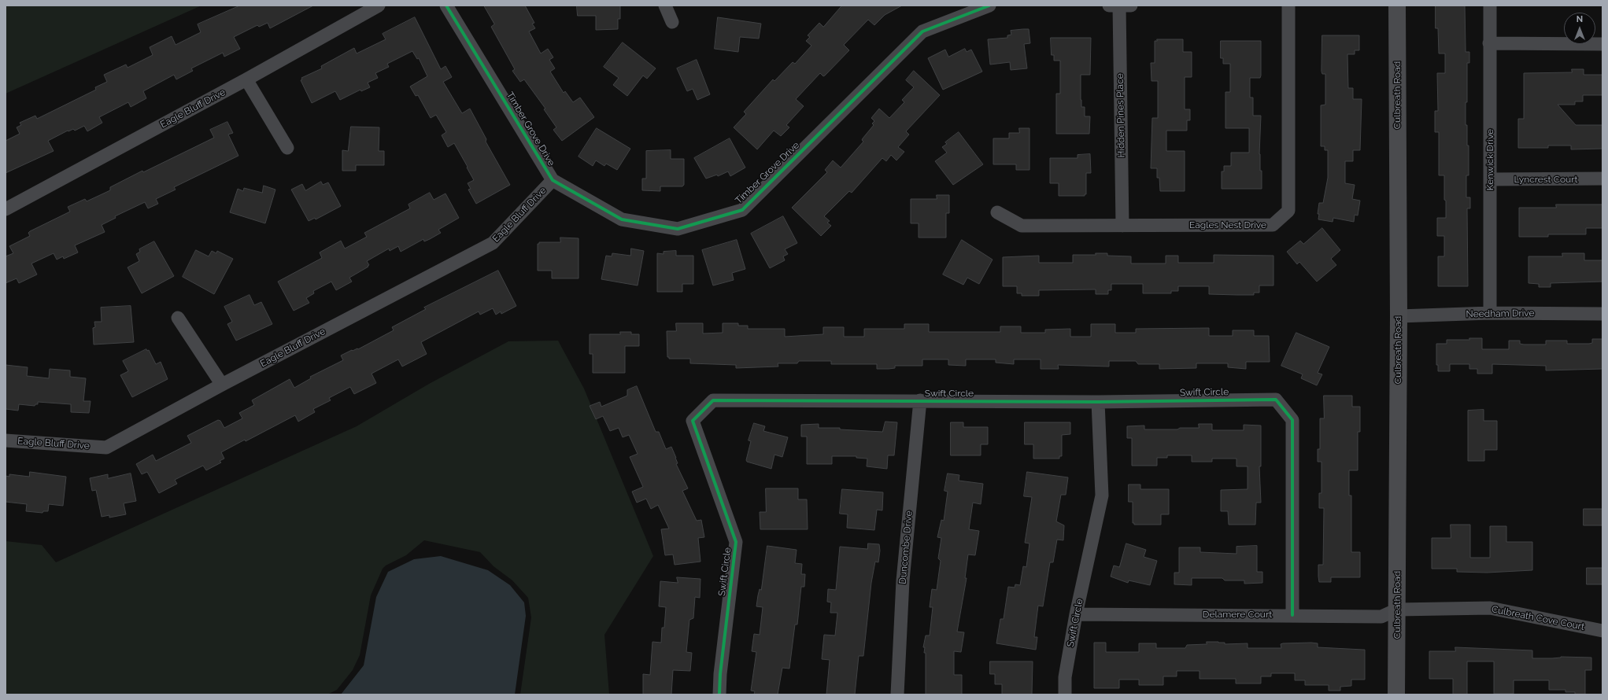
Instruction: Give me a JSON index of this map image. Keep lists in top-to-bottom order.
{
  "streets": {
    "street": [
      "Culbreath Road",
      "Eagle Bluff Drive",
      "Hidden Pines Place",
      "Timber Grove Drive",
      "Kenwick Drive",
      "Lyncrest Court",
      "Eagles Nest Drive",
      "Needham Drive",
      "Swift Circle",
      "Duncombe Drive",
      "Delamere Court",
      "Culbreath Cove Court"
    ]
  },
  "crossings": [
    ["Culbreath Road", "Needham Drive"],
    ["Culbreath Road", "Delamere Court"],
    ["Culbreath Road", "Culbreath Cove Court"],
    ["Eagle Bluff Drive", "Timber Grove Drive"],
    ["Hidden Pines Place", "Eagles Nest Drive"],
    ["Kenwick Drive", "Lyncrest Court"],
    ["Kenwick Drive", "Needham Drive"],
    ["Swift Circle", "Duncombe Drive"],
    ["Swift Circle", "Delamere Court"],
    ["Delamere Court", "Culbreath Cove Court"]
  ],
  "north": "top"
}
